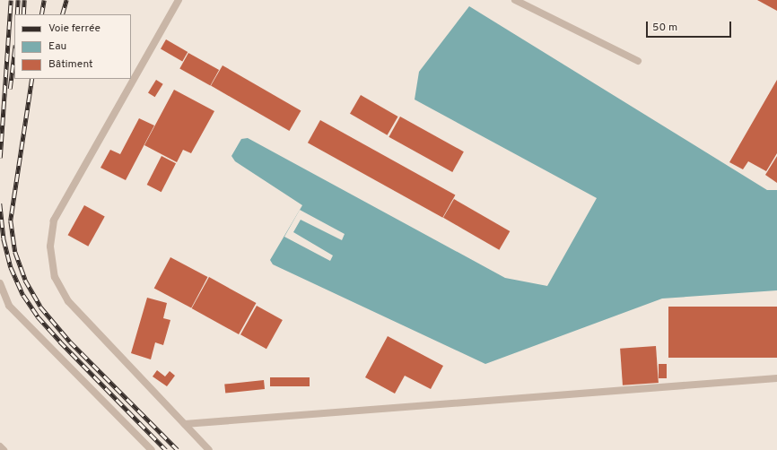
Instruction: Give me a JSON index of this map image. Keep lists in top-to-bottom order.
{
  "legend": ["Voie ferrée", "Eau", "Bâtiment"],
  "scale_bar": "50 m"
}
